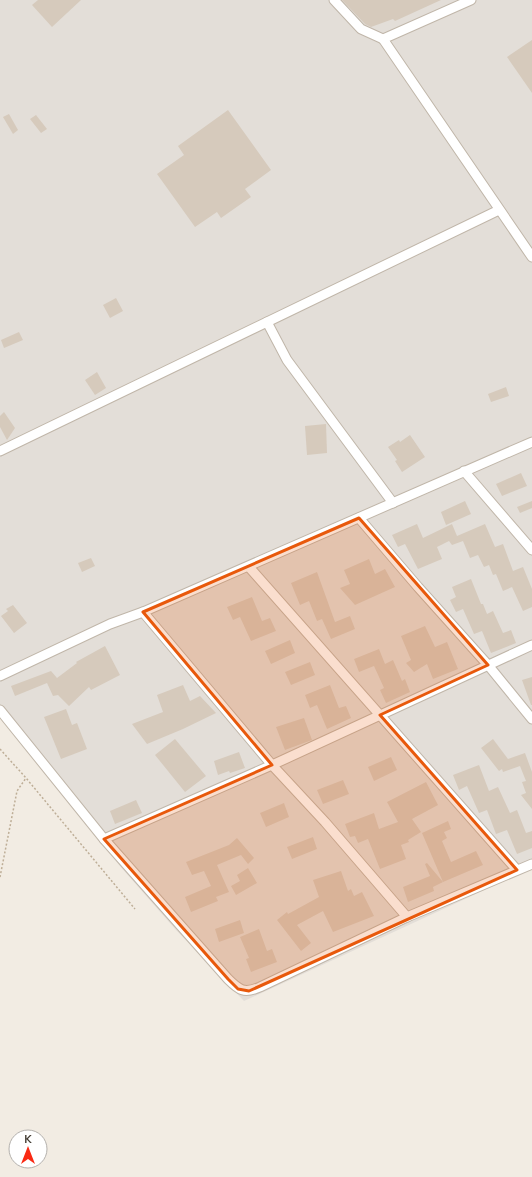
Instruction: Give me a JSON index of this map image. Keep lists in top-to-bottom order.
{
  "north": "top"
}
